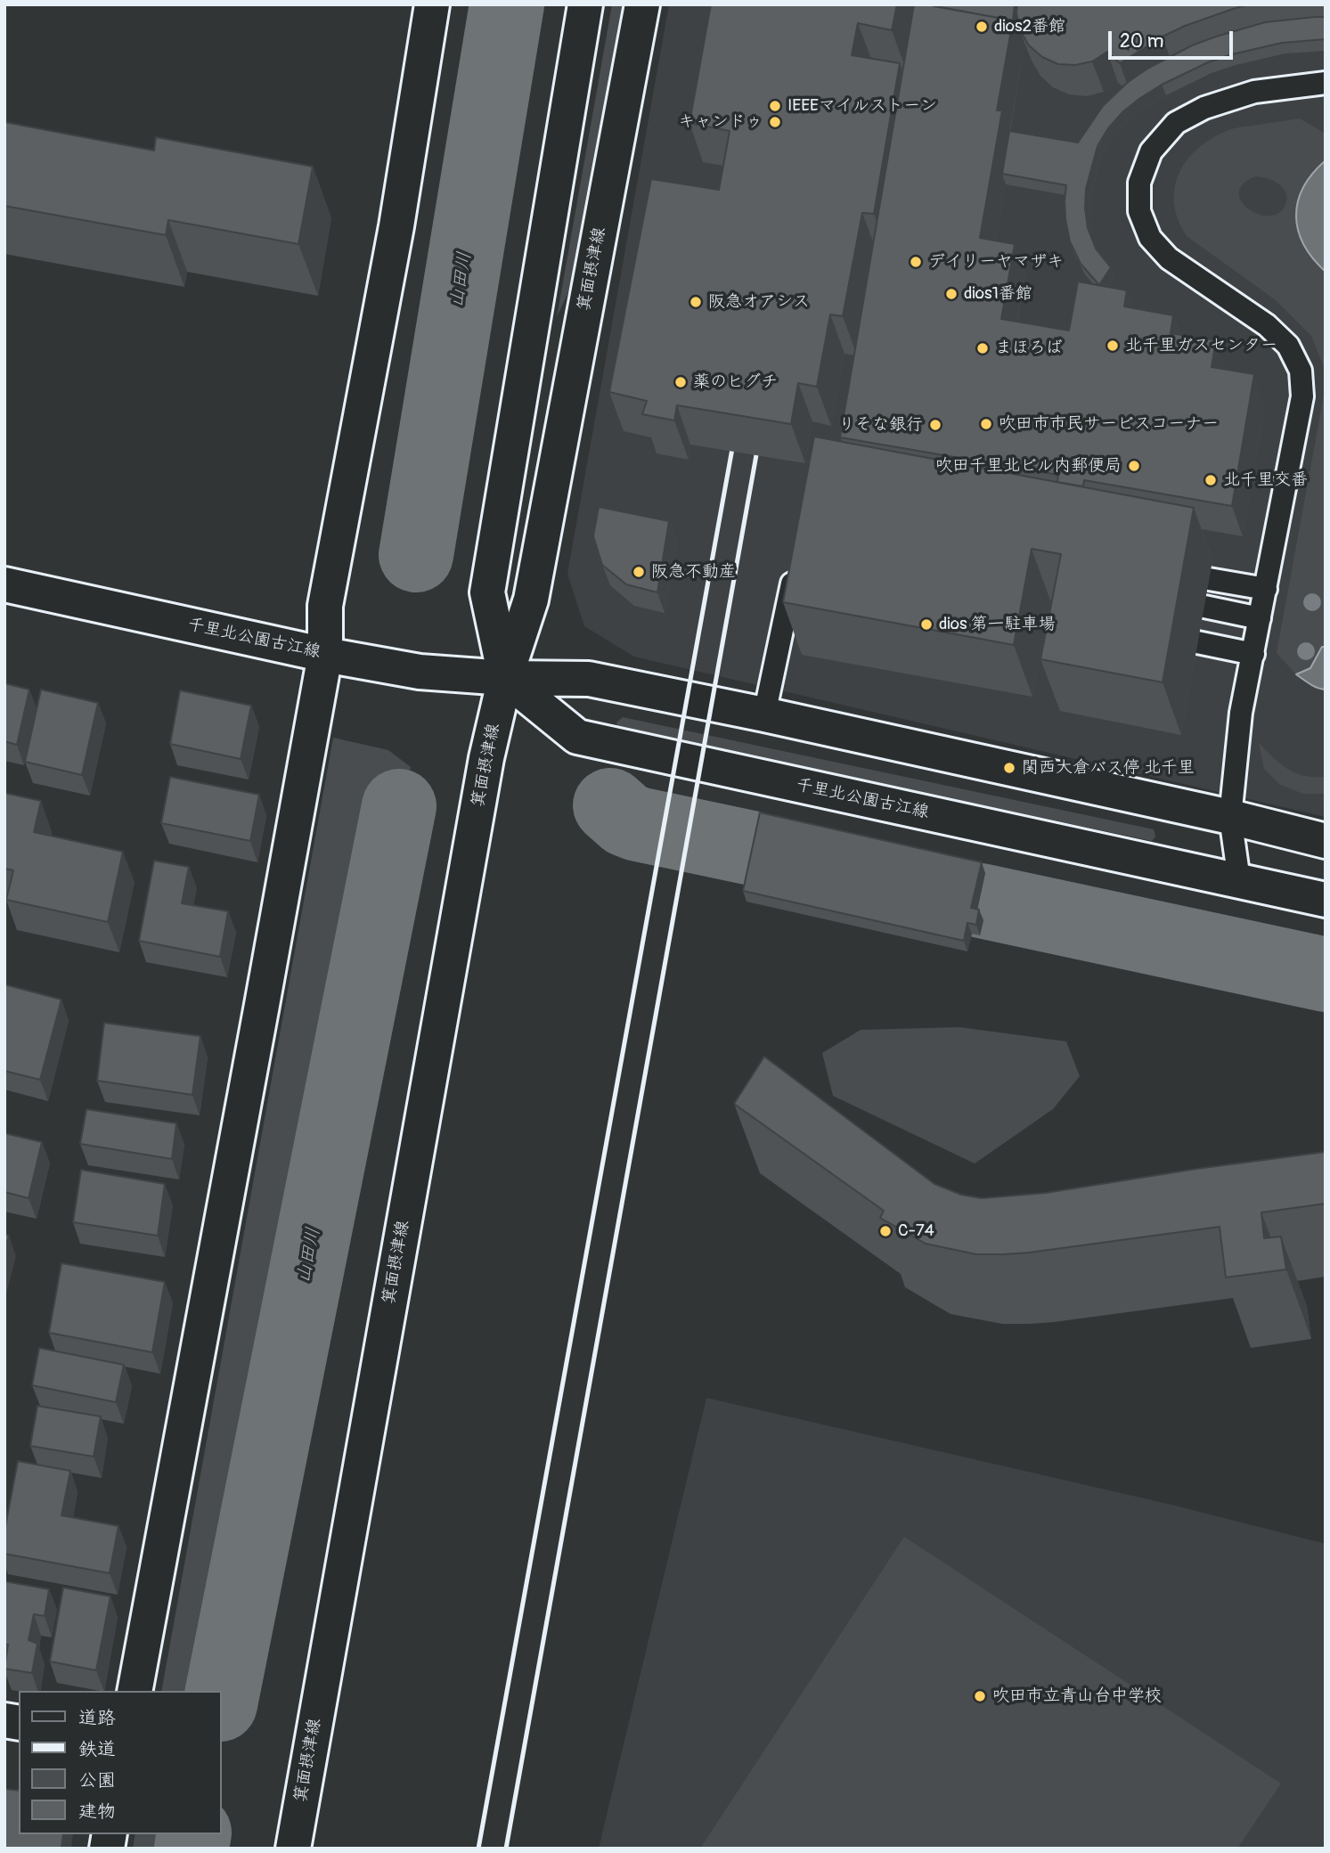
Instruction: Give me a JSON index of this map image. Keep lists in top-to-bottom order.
{
  "streets": {
    "street": ["箕面摂津線", "千里北公園古江線"]
  },
  "crossings": [
    ["箕面摂津線", "千里北公園古江線"]
  ],
  "water": ["山田川"],
  "places": [
    "dios2番館",
    "IEEEマイルストーン",
    "キャンドゥ",
    "デイリーヤマザキ",
    "dios1番館",
    "阪急オアシス",
    "北千里ガスセンター",
    "まほろば",
    "薬のヒグチ",
    "吹田市市民サービスコーナー",
    "りそな銀行",
    "吹田千里北ビル内郵便局",
    "北千里交番",
    "阪急不動産",
    "dios 第一駐車場",
    "関西大倉バス停 北千里",
    "C-74",
    "吹田市立青山台中学校"
  ],
  "legend": [
    "道路",
    "鉄道",
    "公園",
    "建物"
  ],
  "scale_bar": "20 m"
}
